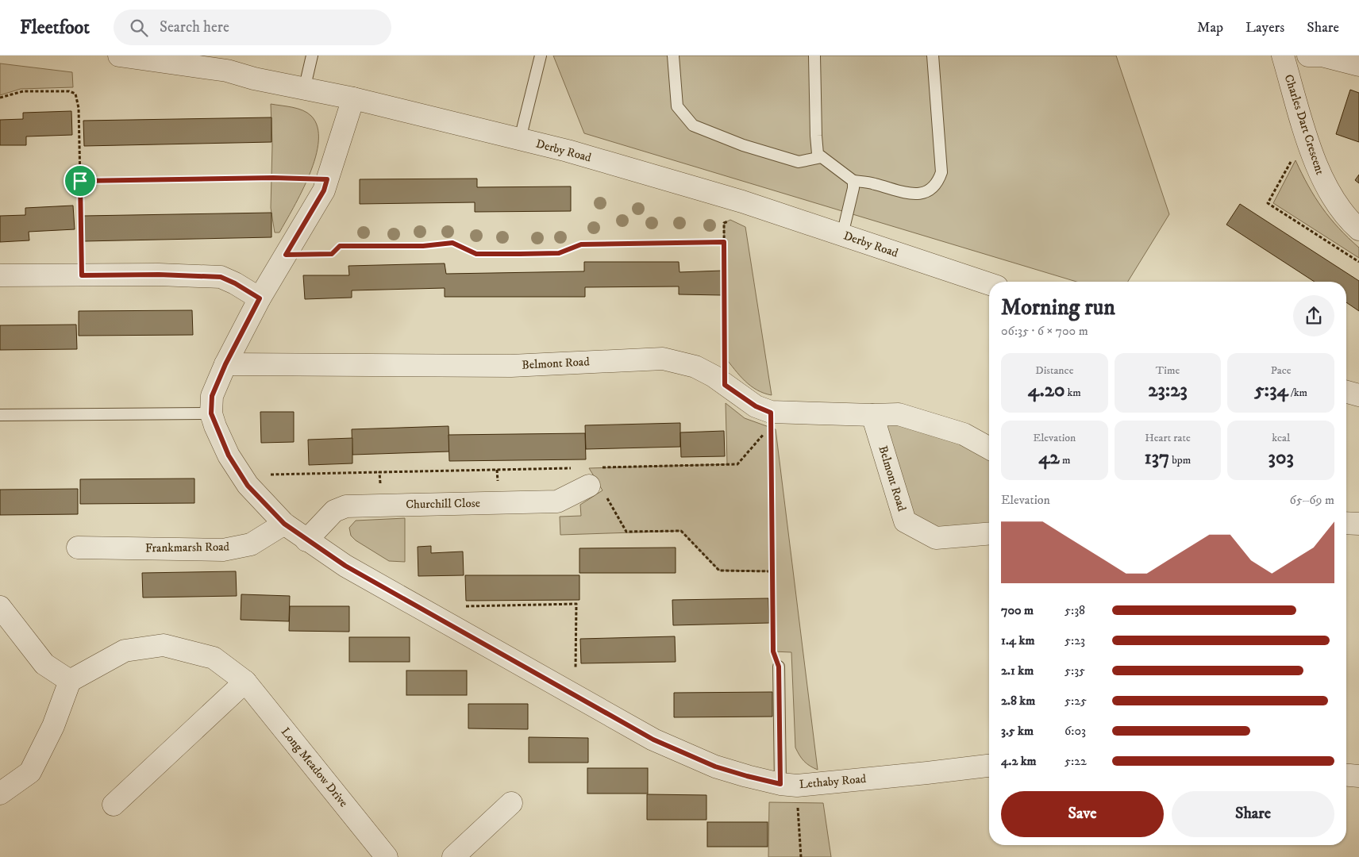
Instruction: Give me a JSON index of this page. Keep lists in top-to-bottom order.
{
  "streets": {
    "street": [
      "Charles Dart Crescent",
      "Derby Road",
      "Belmont Road",
      "Churchill Close",
      "Frankmarsh Road",
      "Long Meadow Drive",
      "Lethaby Road"
    ]
  },
  "crossings": [
    ["Churchill Close", "Lethaby Road"],
    ["Frankmarsh Road", "Lethaby Road"]
  ],
  "page": {
    "header": "Fleetfoot",
    "search": "Search here",
    "nav": ["Map", "Layers", "Share"],
    "heading": ["Morning run", "06:35 · 6 × 700 m"],
    "stats": [
      ["Distance", "4.20 km"],
      ["Time", "23:23"],
      ["Pace", "5:34 /km"],
      ["Elevation", "42 m"],
      ["Heart rate", "137 bpm"],
      ["kcal", "303"]
    ],
    "chart": ["Elevation", "65–69 m"],
    "list": [
      {
        "name": "700 m",
        "note": "5:38"
      },
      {
        "name": "1.4 km",
        "note": "5:23"
      },
      {
        "name": "2.1 km",
        "note": "5:35"
      },
      {
        "name": "2.8 km",
        "note": "5:25"
      },
      {
        "name": "3.5 km",
        "note": "6:03"
      },
      {
        "name": "4.2 km",
        "note": "5:22"
      }
    ],
    "buttons": ["Save", "Share"]
  }
}
